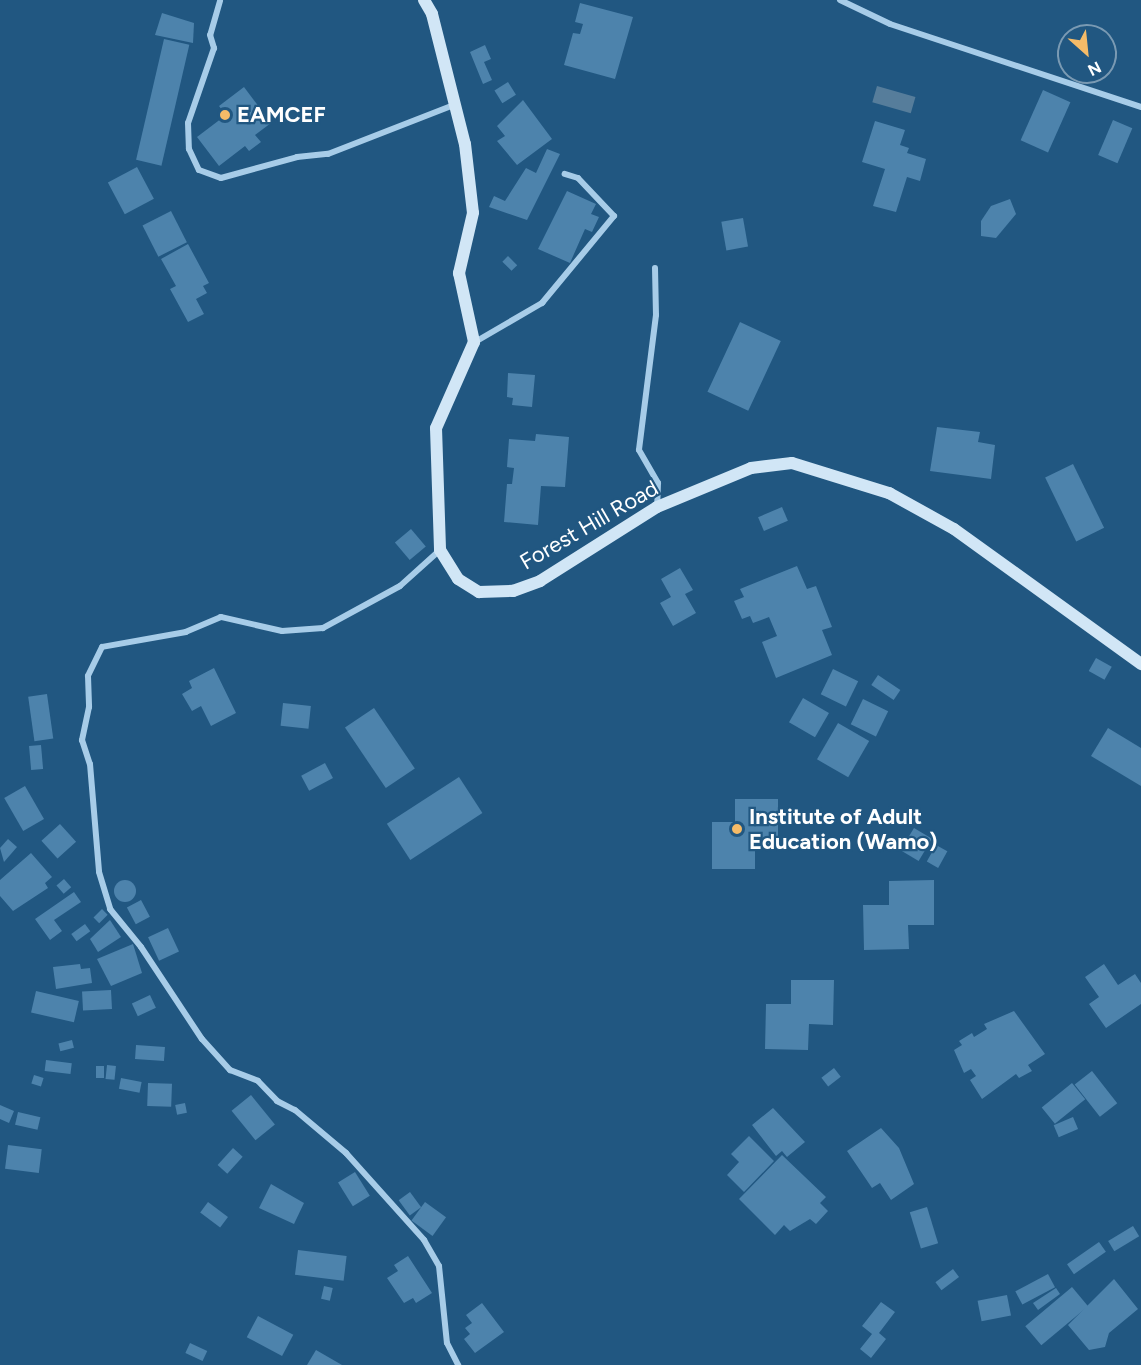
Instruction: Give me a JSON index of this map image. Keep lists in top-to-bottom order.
{
  "streets": {
    "street": ["Forest Hill Road"]
  },
  "places": ["EAMCEF", "Institute of Adult Education (Wamo)"],
  "north": "bottom right"
}
